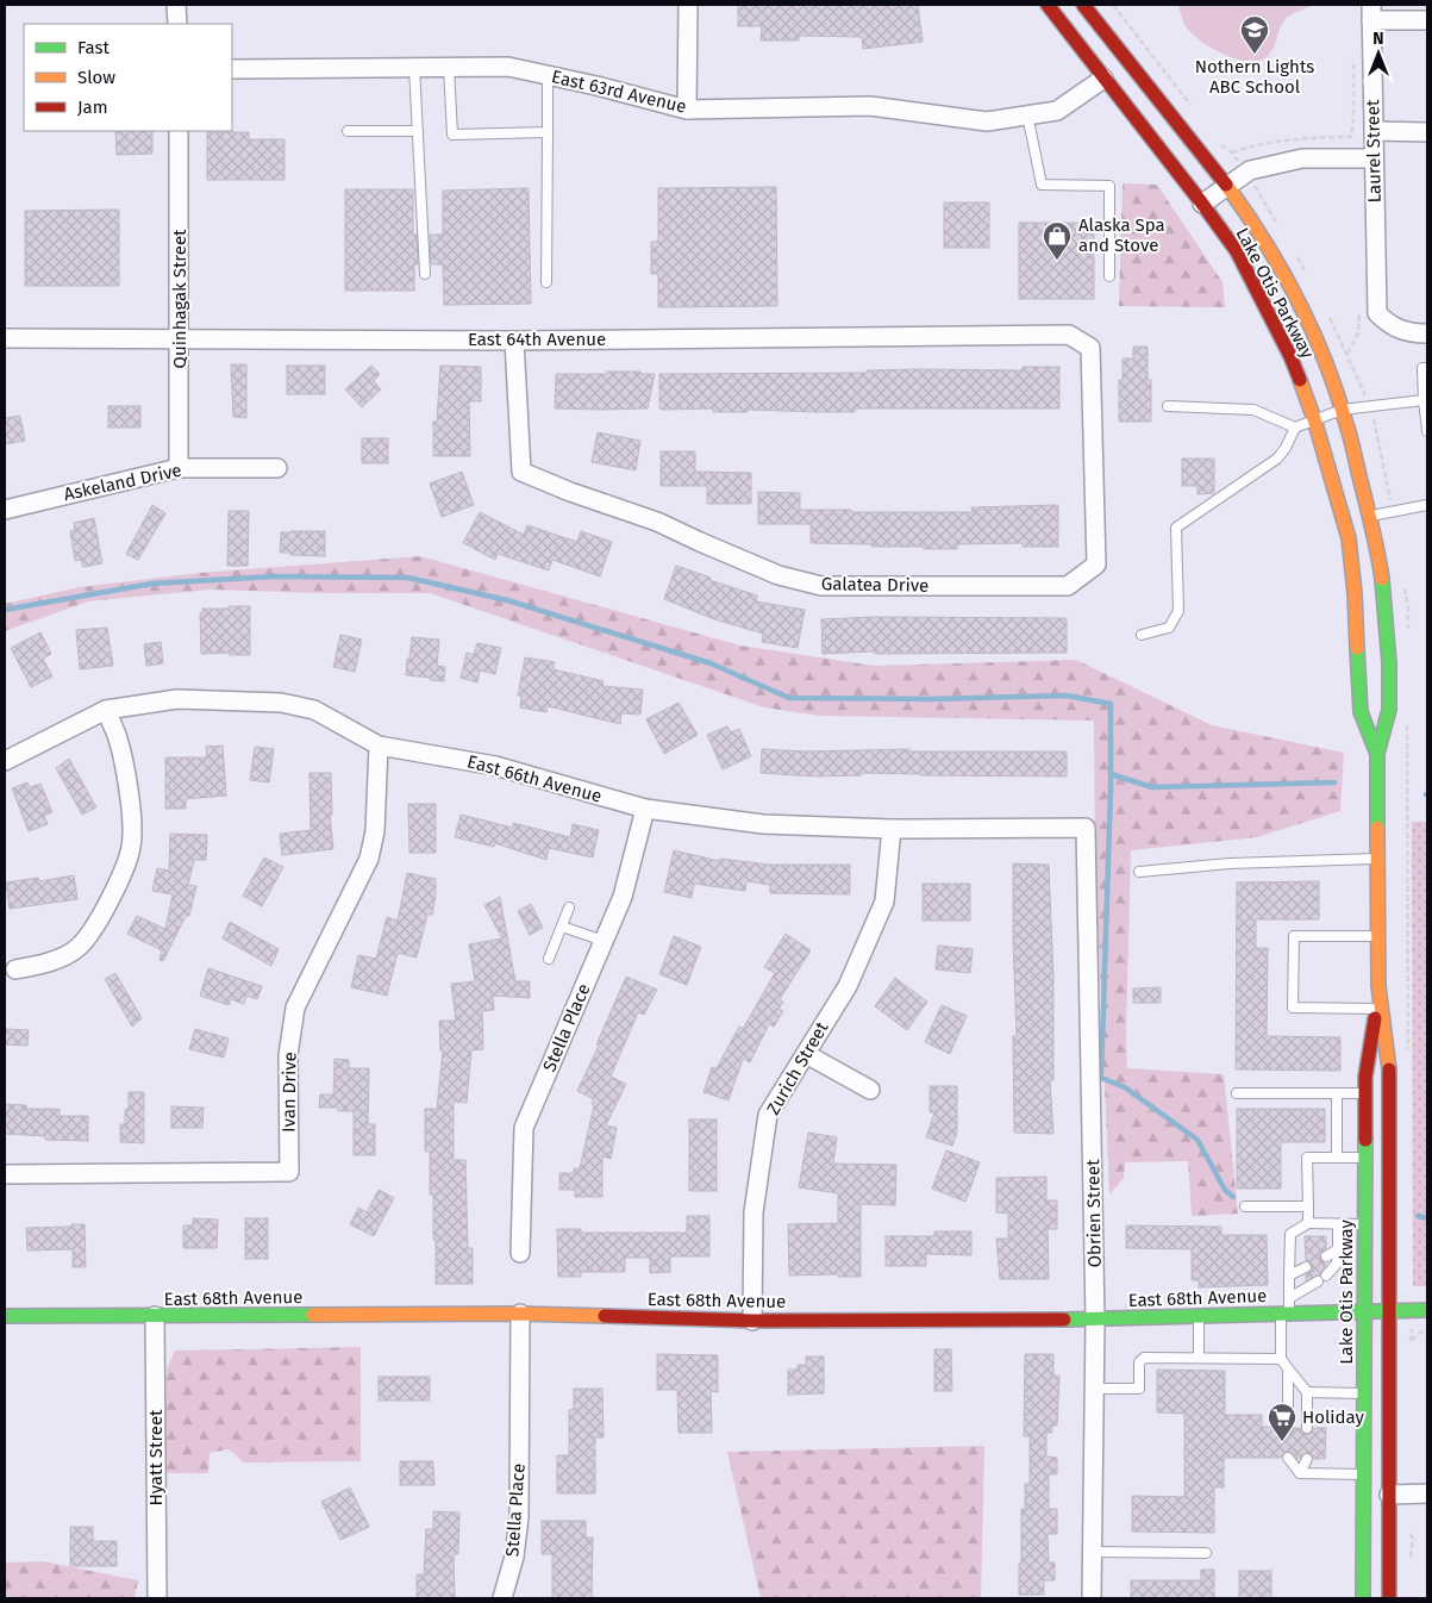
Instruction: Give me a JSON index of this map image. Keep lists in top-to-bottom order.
{
  "streets": {
    "main road": ["Lake Otis Parkway", "East 68th Avenue"],
    "street": [
      "East 63rd Avenue",
      "Laurel Street",
      "Quinhagak Street",
      "East 64th Avenue",
      "Askeland Drive",
      "Galatea Drive",
      "East 66th Avenue",
      "Stella Place",
      "Zurich Street",
      "Ivan Drive",
      "Obrien Street",
      "Hyatt Street"
    ]
  },
  "crossings": [
    ["East 63rd Avenue", "Lake Otis Parkway"],
    ["Lake Otis Parkway", "East 68th Avenue"],
    ["Quinhagak Street", "East 64th Avenue"],
    ["Quinhagak Street", "Askeland Drive"],
    ["East 64th Avenue", "Galatea Drive"],
    ["East 66th Avenue", "Stella Place"],
    ["East 66th Avenue", "Zurich Street"],
    ["East 66th Avenue", "Ivan Drive"],
    ["East 66th Avenue", "Obrien Street"],
    ["Stella Place", "East 68th Avenue"],
    ["Zurich Street", "East 68th Avenue"],
    ["Obrien Street", "East 68th Avenue"],
    ["East 68th Avenue", "Hyatt Street"]
  ],
  "places": {
    "school or university": ["Nothern Lights ABC School"],
    "shop": ["Alaska Spa and Stove"],
    "supermarket": ["Holiday"]
  },
  "legend": ["Fast", "Slow", "Jam"],
  "north": "top"
}
